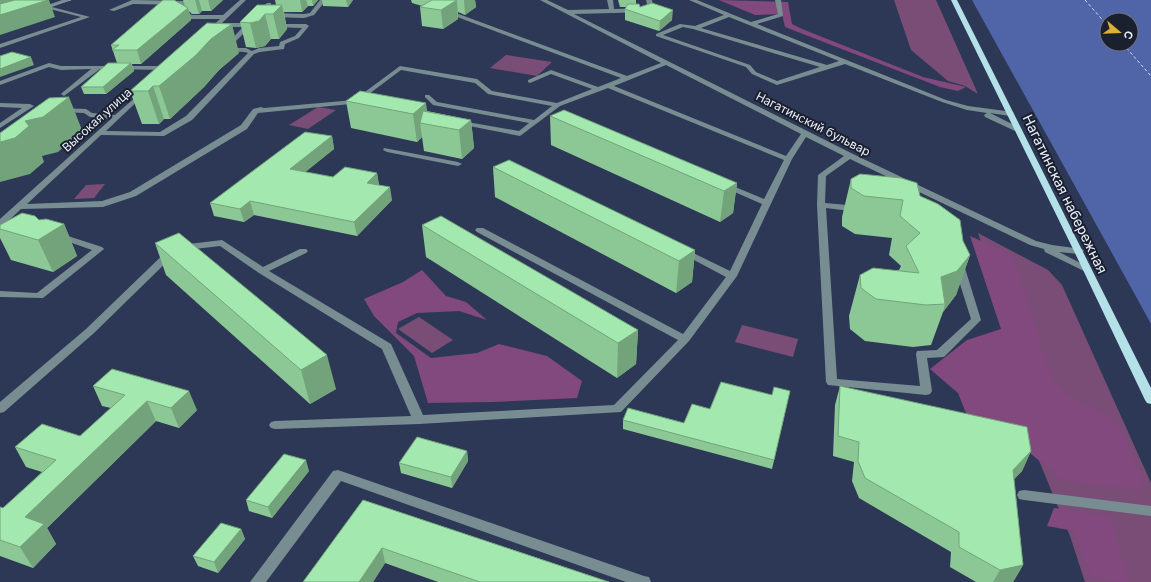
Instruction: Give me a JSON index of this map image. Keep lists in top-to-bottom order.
{
  "streets": {
    "main road": ["Нагатинская набережная"],
    "street": ["Высокая улица", "Нагатинский бульвар"]
  },
  "crossings": [
    ["Нагатинский бульвар", "Нагатинская набережная"]
  ],
  "north": "right"
}
